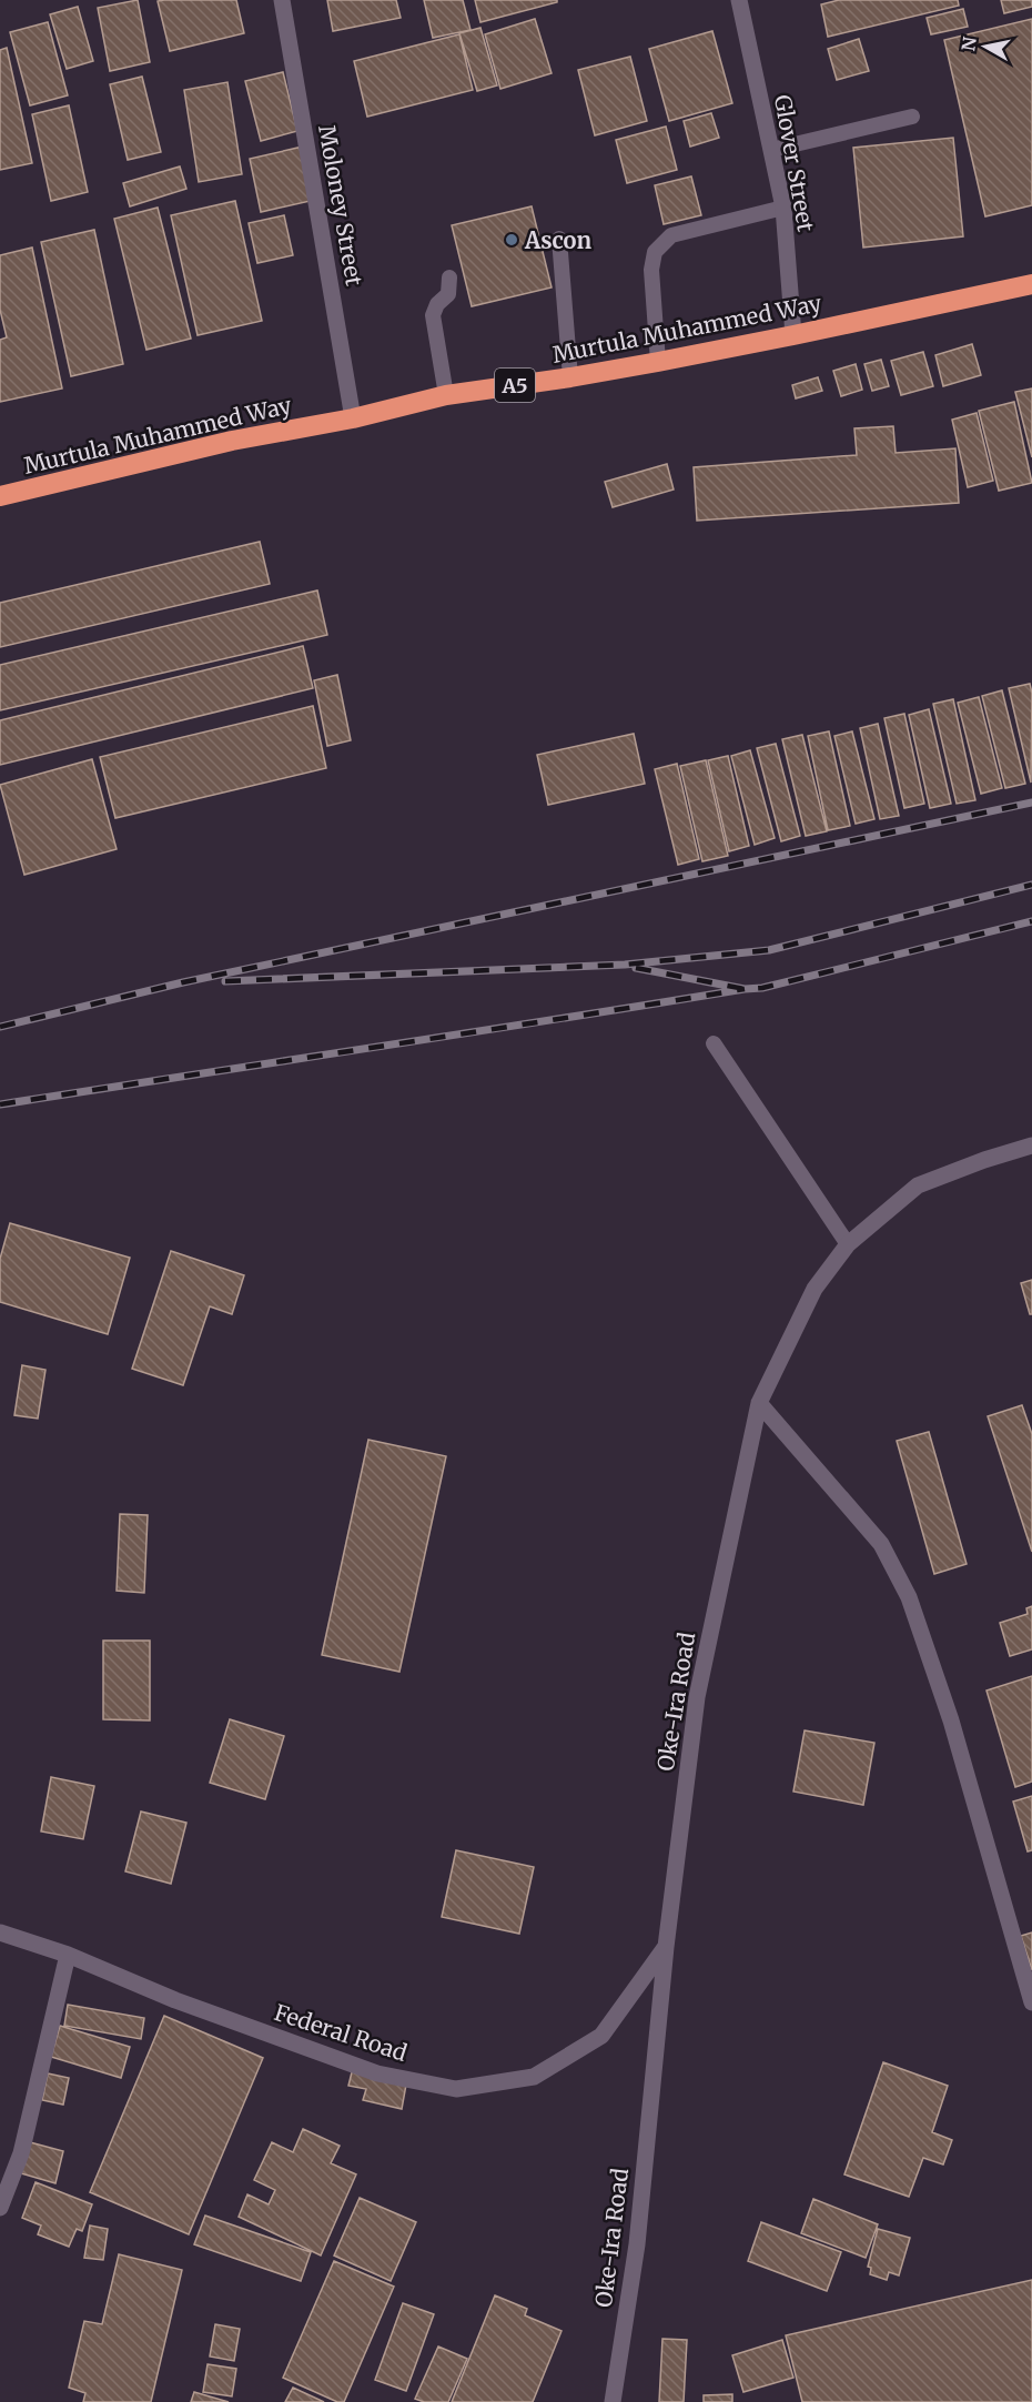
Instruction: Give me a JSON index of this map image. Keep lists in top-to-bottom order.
{
  "streets": {
    "highway": ["Murtula Muhammed Way", "A5"],
    "street": [
      "Glover Street",
      "Moloney Street",
      "Oke-Ira Road",
      "Federal Road"
    ]
  },
  "crossings": [
    ["Glover Street", "Murtula Muhammed Way"],
    ["Moloney Street", "Murtula Muhammed Way"],
    ["Oke-Ira Road", "Federal Road"]
  ],
  "places": ["Ascon"],
  "north": "left"
}
